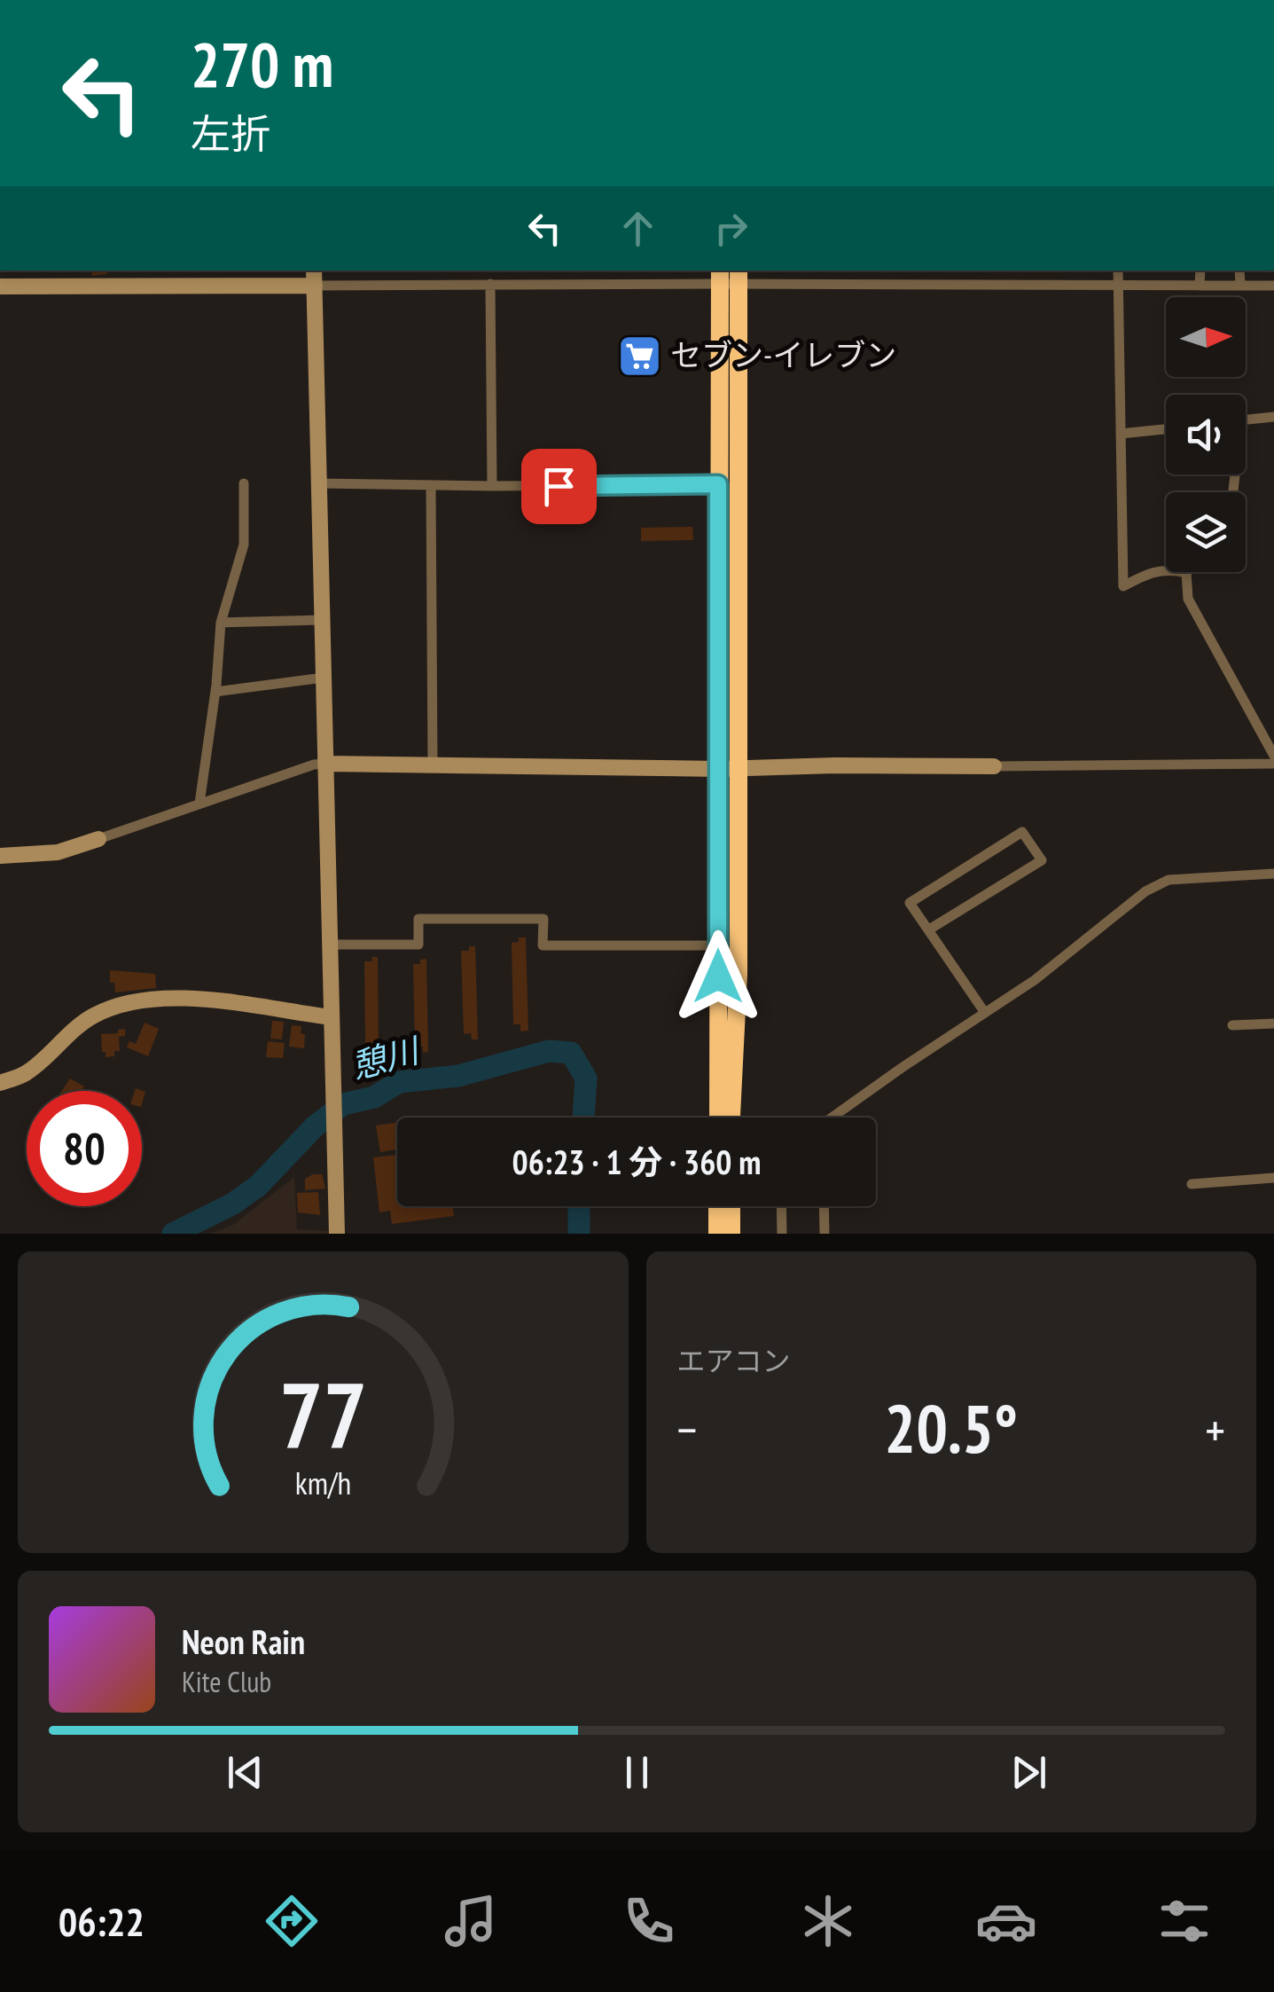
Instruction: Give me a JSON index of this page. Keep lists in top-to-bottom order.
{
  "water": ["憩川"],
  "places": {
    "supermarket": ["セブン-イレブン"]
  },
  "north": "right",
  "page": {
    "turn": ["270 m", "左折"],
    "limit": "80",
    "trip": "06:23 · 1 分 · 360 m",
    "tile": "エアコン",
    "heat": ["−", "20.5°", "+"],
    "song": ["Neon Rain", "Kite Club"],
    "tabs": "06:22",
    "gauge": ["77", "km/h"]
  }
}
